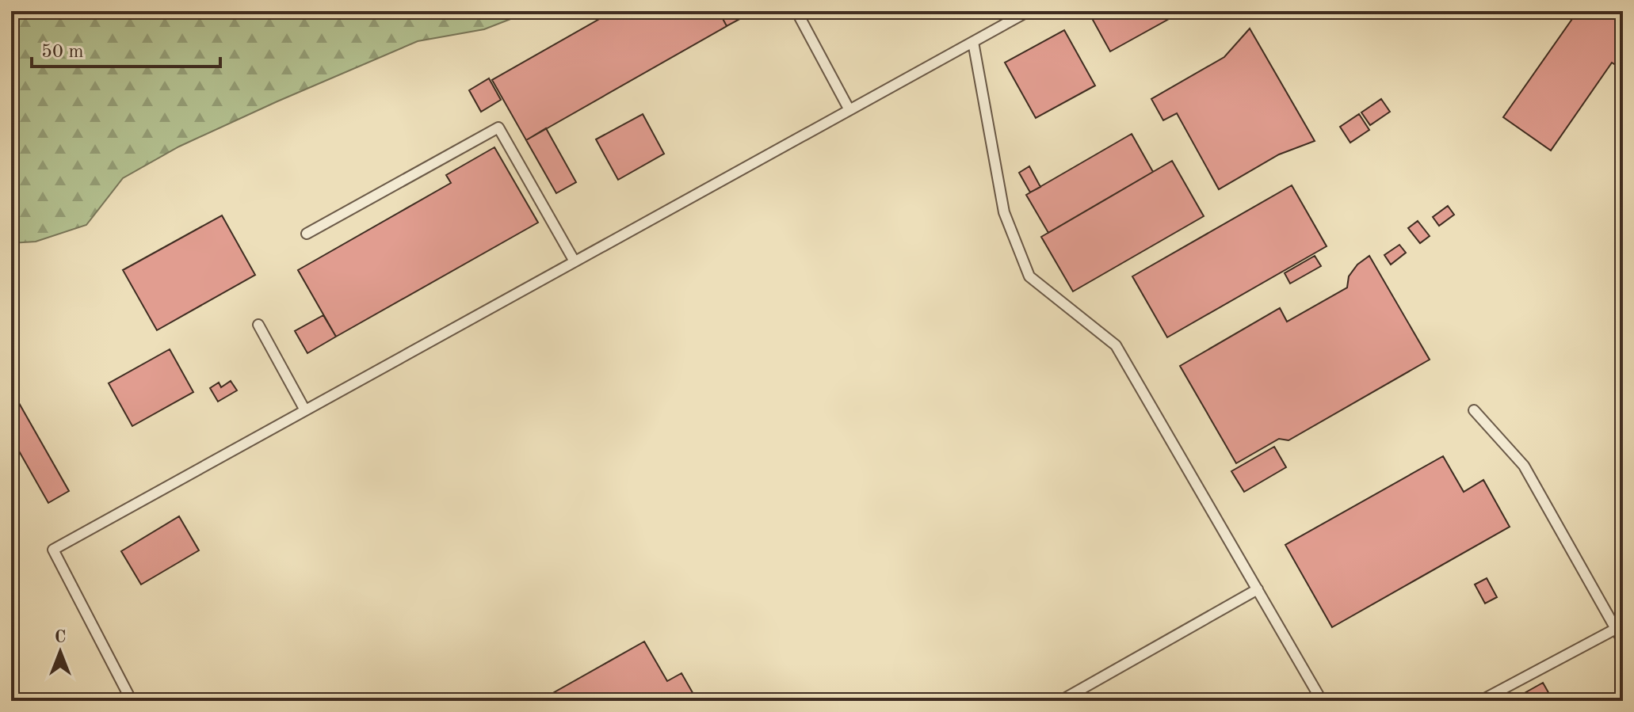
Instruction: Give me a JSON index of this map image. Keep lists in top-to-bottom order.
{
  "scale_bar": "50 m",
  "north": "top"
}
